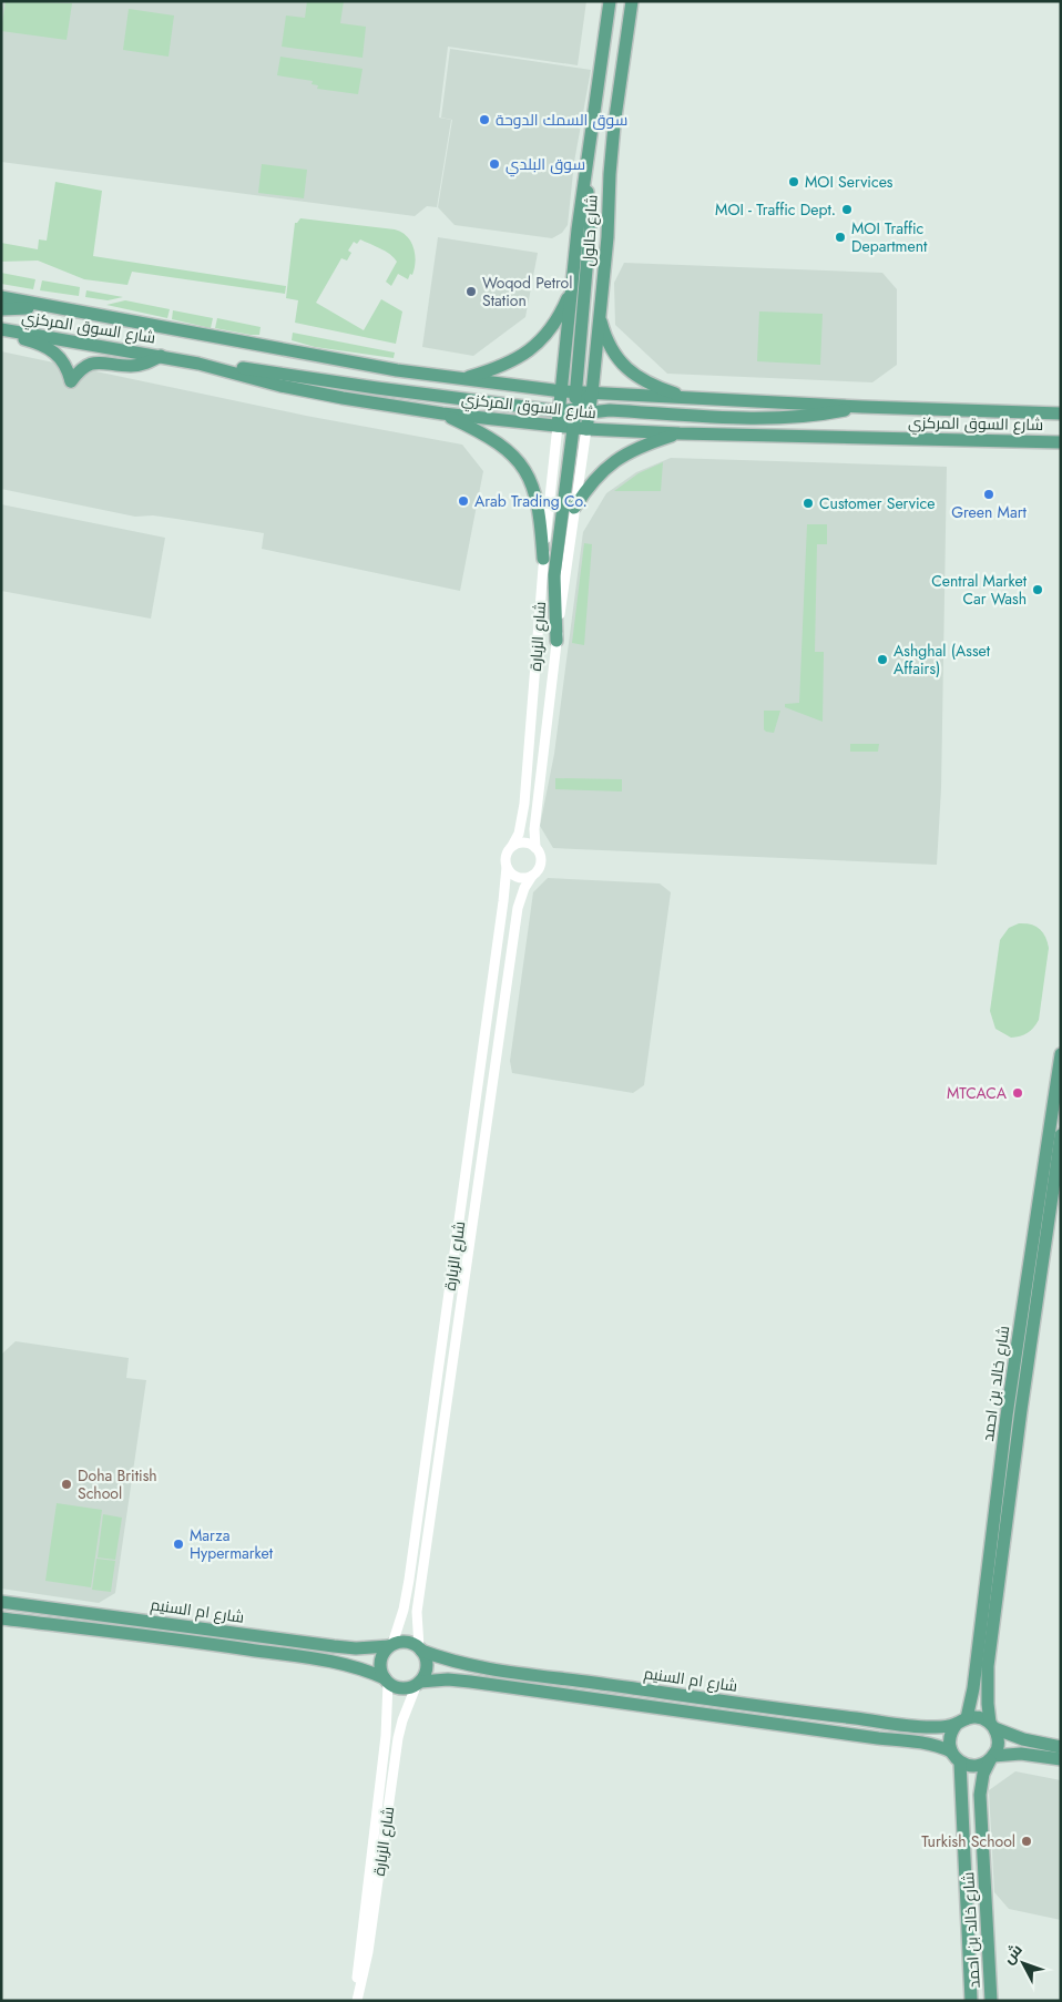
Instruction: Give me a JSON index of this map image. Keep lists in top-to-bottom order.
{
  "streets": {
    "main road": [
      "شارع حالول",
      "شارع السوق المركزي",
      "شارع خالد بن احمد",
      "شارع ام السنيم"
    ],
    "street": ["شارع الزبارة"]
  },
  "crossings": [
    ["شارع حالول", "شارع السوق المركزي"],
    ["شارع حالول", "شارع الزبارة"],
    ["شارع السوق المركزي", "شارع الزبارة"],
    ["شارع الزبارة", "شارع ام السنيم"],
    ["شارع خالد بن احمد", "شارع ام السنيم"]
  ],
  "places": [
    "سوق السمك الدوحة",
    "سوق البلدي",
    "MOI Services",
    "MOI - Traffic Dept.",
    "MOI Traffic Department",
    "Woqod Petrol Station",
    "Green Mart",
    "Arab Trading Co.",
    "Customer Service",
    "Central Market Car Wash",
    "Ashghal (Asset Affairs)",
    "MTCACA",
    "Doha British School",
    "Marza Hypermarket",
    "Turkish School"
  ],
  "north": "top left"
}
